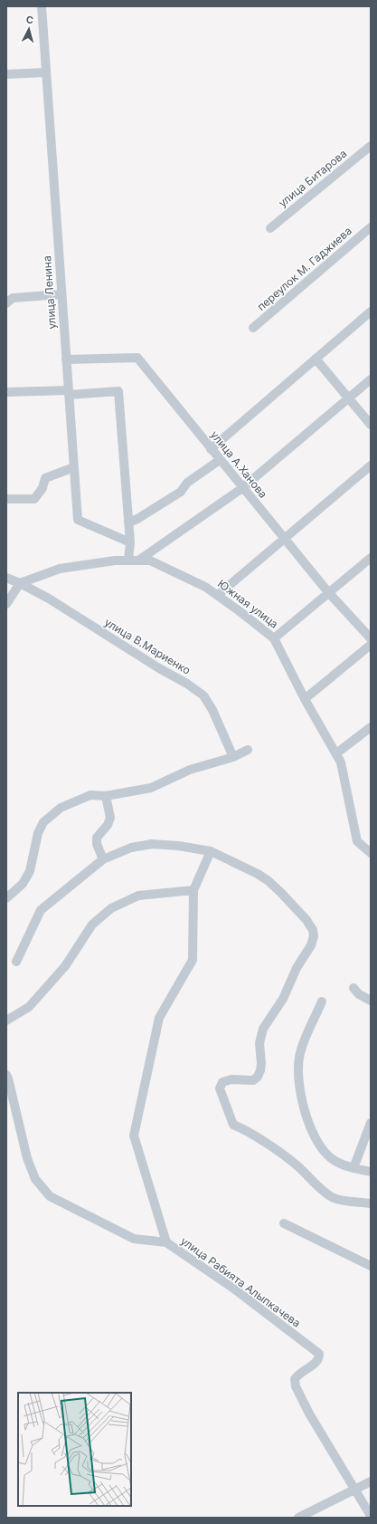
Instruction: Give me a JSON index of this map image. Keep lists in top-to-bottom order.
{
  "streets": {
    "street": [
      "улица Битарова",
      "переулок М. Гаджиева",
      "улица Ленина",
      "улица А.Ханова",
      "Южная улица",
      "улица В.Мариенко",
      "улица Рабията Алыпкачева"
    ]
  },
  "crossings": [
    ["улица Ленина", "улица А.Ханова"],
    ["Южная улица", "улица В.Мариенко"]
  ],
  "north": "top"
}
